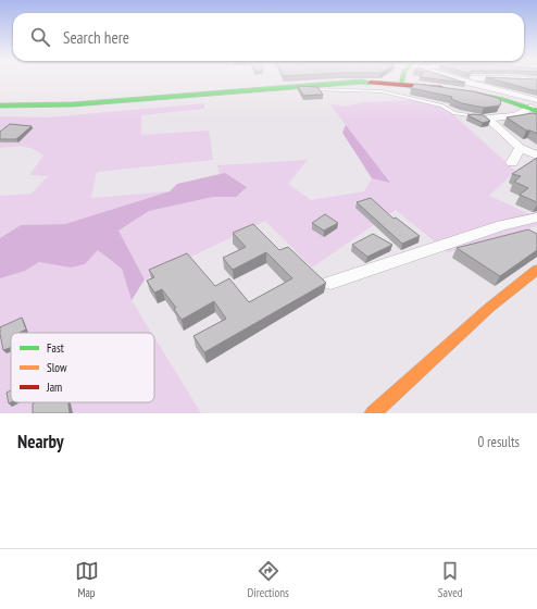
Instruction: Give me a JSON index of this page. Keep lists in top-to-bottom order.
{
  "legend": ["Fast", "Slow", "Jam"],
  "page": {
    "search": "Search here",
    "heading": ["Nearby", "0 results"],
    "nav": ["Map", "Directions", "Saved"]
  }
}
